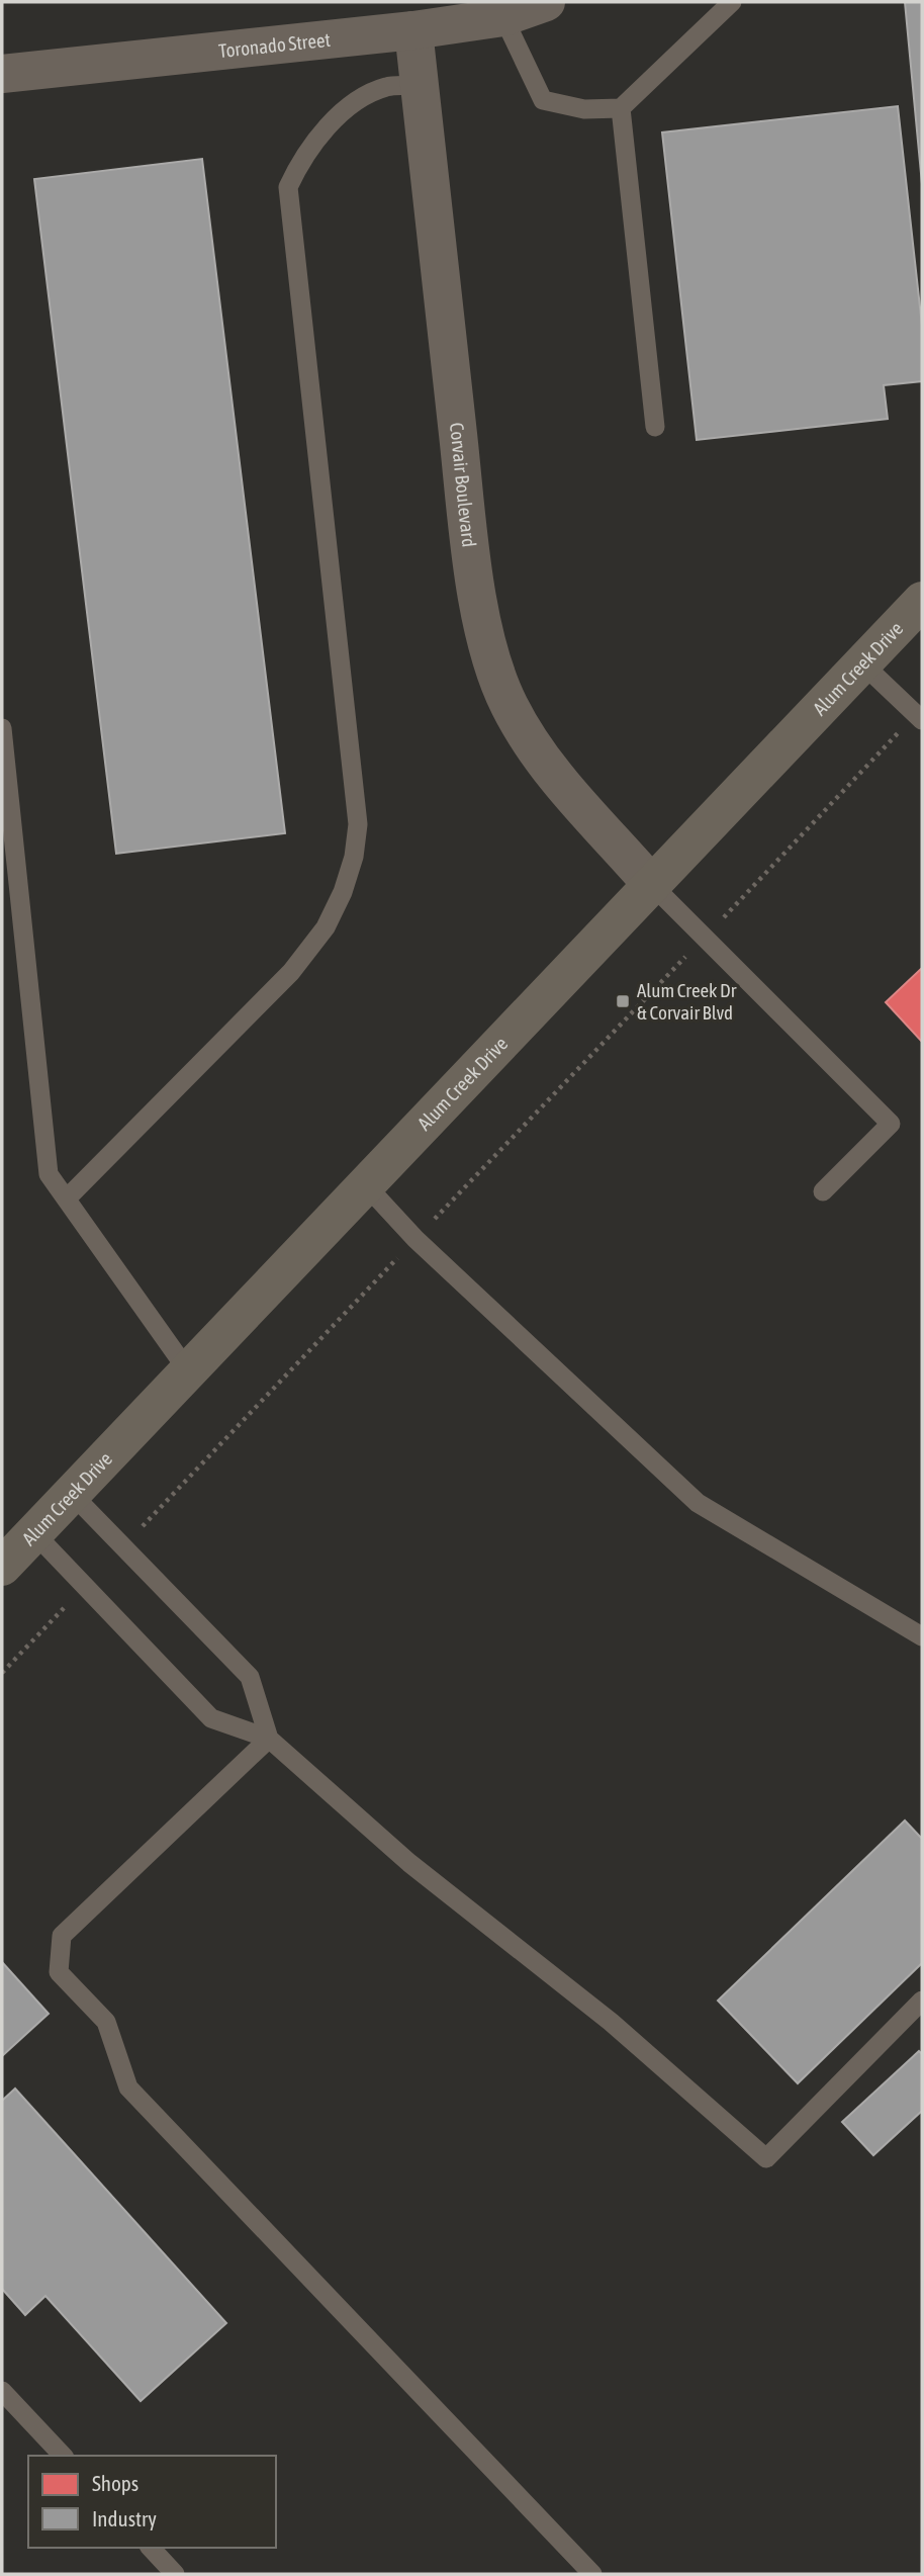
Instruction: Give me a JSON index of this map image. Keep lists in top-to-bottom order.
{
  "streets": {
    "main road": ["Alum Creek Drive"],
    "street": ["Toronado Street", "Corvair Boulevard"]
  },
  "crossings": [
    ["Toronado Street", "Corvair Boulevard"],
    ["Corvair Boulevard", "Alum Creek Drive"]
  ],
  "places": {
    "transit": ["Alum Creek Dr & Corvair Blvd"]
  },
  "legend": ["Shops", "Industry"]
}
